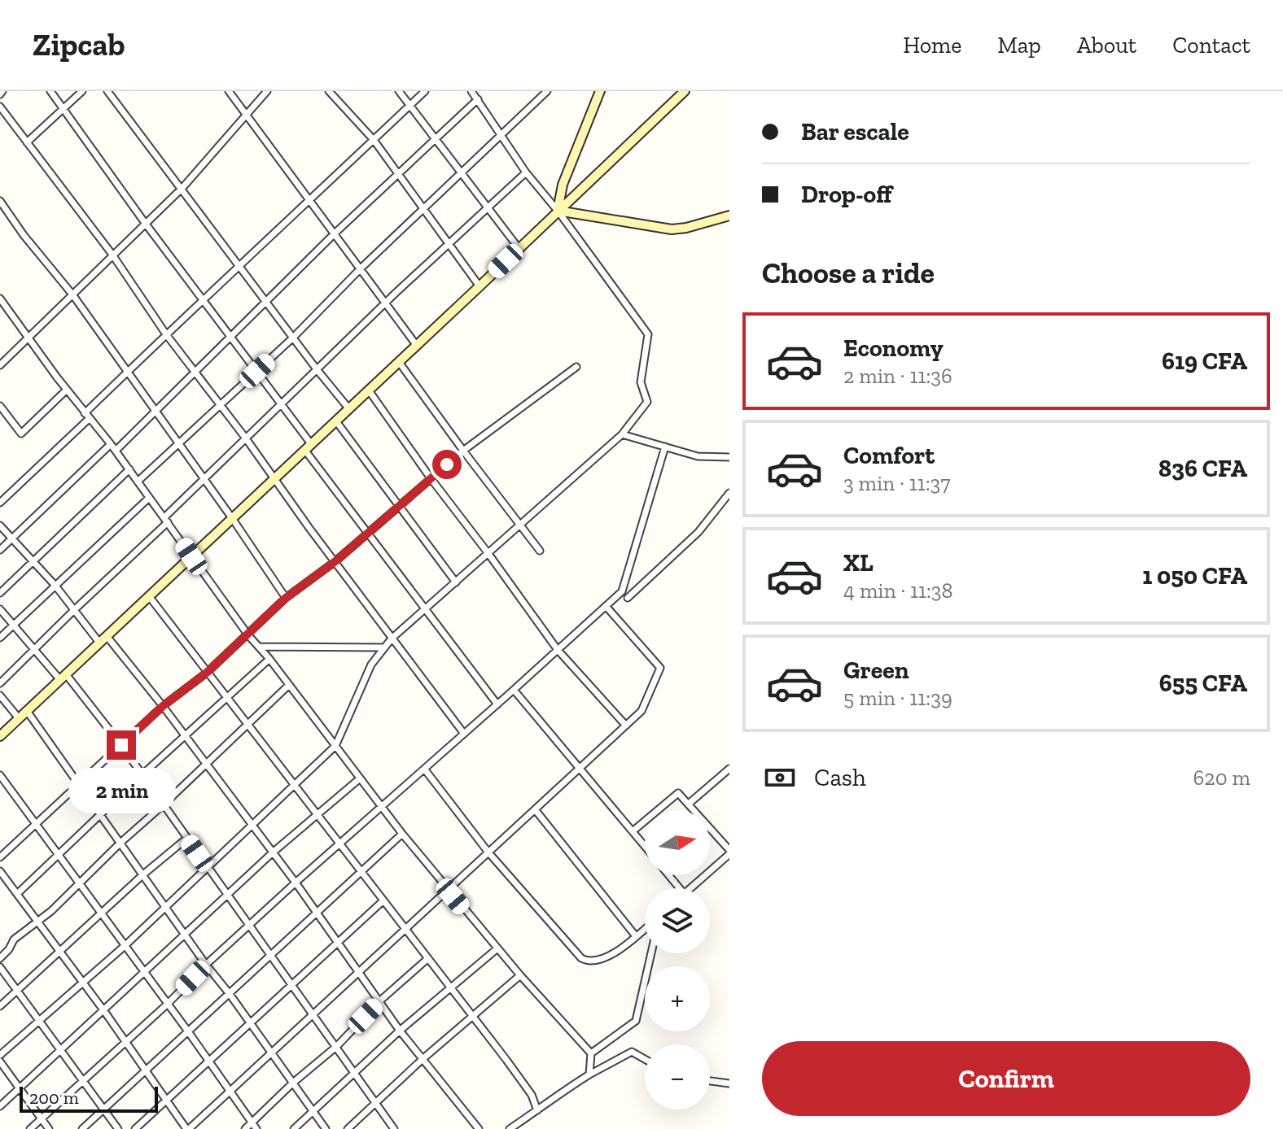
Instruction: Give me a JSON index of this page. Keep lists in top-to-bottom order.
{
  "scale_bar": "200 m",
  "north": "right",
  "page": {
    "header": "Zipcab",
    "nav": [
      "Home",
      "Map",
      "About",
      "Contact"
    ],
    "banner": ["Bar escale", "Drop-off"],
    "heading": "Choose a ride",
    "list": [
      {
        "name": "Economy",
        "note": "2 min · 11:36",
        "value": "619 CFA"
      },
      {
        "name": "Comfort",
        "note": "3 min · 11:37",
        "value": "836 CFA"
      },
      {
        "name": "XL",
        "note": "4 min · 11:38",
        "value": "1 050 CFA"
      },
      {
        "name": "Green",
        "note": "5 min · 11:39",
        "value": "655 CFA"
      }
    ],
    "pay": ["Cash", "620 m"],
    "bubble": "2 min",
    "map_buttons": ["+", "−"],
    "buttons": "Confirm",
    "scale": "200 m"
  }
}
